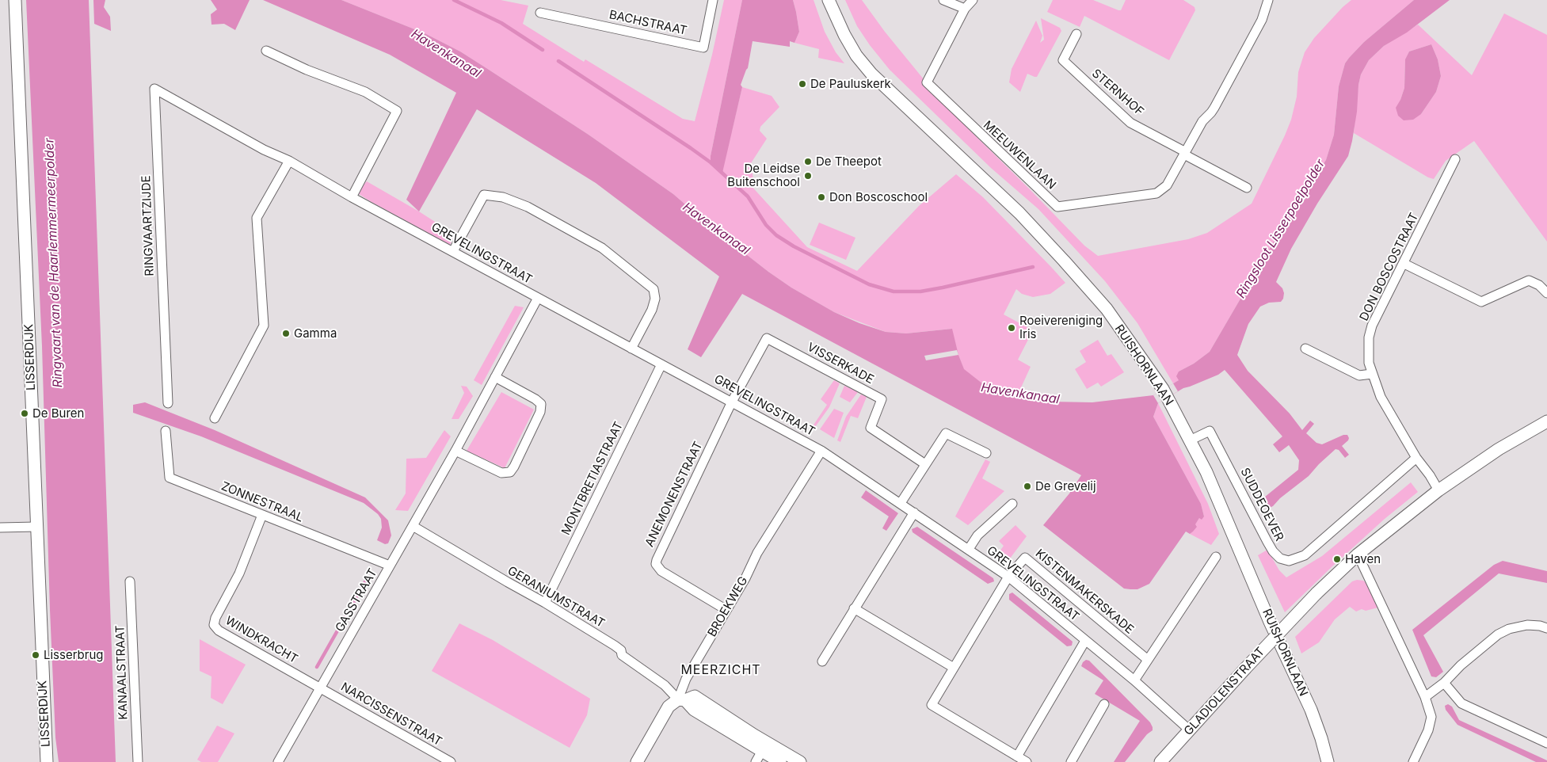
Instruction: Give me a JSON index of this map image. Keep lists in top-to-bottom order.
{
  "streets": {
    "main road": [
      "LISSERDIJK",
      "RUISHORNLAAN",
      "BROEKWEG",
      "GLADIOLENSTRAAT"
    ],
    "street": [
      "BACHSTRAAT",
      "STERNHOF",
      "MEEUWENLAAN",
      "RINGVAARTZIJDE",
      "GREVELINGSTRAAT",
      "DON BOSCOSTRAAT",
      "VISSERKADE",
      "MONTBRETIASTRAAT",
      "ANEMONENSTRAAT",
      "ZONNESTRAAL",
      "SUDDEOEVER",
      "KISTENMAKERSKADE",
      "GERANIUMSTRAAT",
      "GASSTRAAT",
      "WINDKRACHT",
      "KANAALSTRAAT",
      "NARCISSENSTRAAT"
    ]
  },
  "crossings": [
    ["STERNHOF", "MEEUWENLAAN"],
    ["RINGVAARTZIJDE", "GREVELINGSTRAAT"],
    ["GREVELINGSTRAAT", "VISSERKADE"],
    ["GREVELINGSTRAAT", "MONTBRETIASTRAAT"],
    ["GREVELINGSTRAAT", "ANEMONENSTRAAT"],
    ["GREVELINGSTRAAT", "KISTENMAKERSKADE"],
    ["GREVELINGSTRAAT", "GASSTRAAT"],
    ["GREVELINGSTRAAT", "BROEKWEG"],
    ["GREVELINGSTRAAT", "GLADIOLENSTRAAT"],
    ["DON BOSCOSTRAAT", "SUDDEOEVER"],
    ["DON BOSCOSTRAAT", "GLADIOLENSTRAAT"],
    ["VISSERKADE", "ANEMONENSTRAAT"],
    ["RUISHORNLAAN", "SUDDEOEVER"],
    ["MONTBRETIASTRAAT", "GERANIUMSTRAAT"],
    ["ANEMONENSTRAAT", "BROEKWEG"],
    ["ZONNESTRAAL", "GASSTRAAT"],
    ["ZONNESTRAAL", "WINDKRACHT"],
    ["GERANIUMSTRAAT", "GASSTRAAT"],
    ["GERANIUMSTRAAT", "BROEKWEG"],
    ["GASSTRAAT", "WINDKRACHT"],
    ["GASSTRAAT", "NARCISSENSTRAAT"],
    ["WINDKRACHT", "NARCISSENSTRAAT"]
  ],
  "districts": ["MEERZICHT"],
  "water": ["Havenkanaal", "Ringsloot Lisserpoelpolder", "Ringvaart van de Haarlemmermeerpolder"],
  "places": [
    "De Pauluskerk",
    "De Theepot",
    "De Leidse Buitenschool",
    "Don Boscoschool",
    "Roeivereniging Iris",
    "Gamma",
    "De Buren",
    "De Grevelij",
    "Haven",
    "Lisserbrug"
  ]
}
